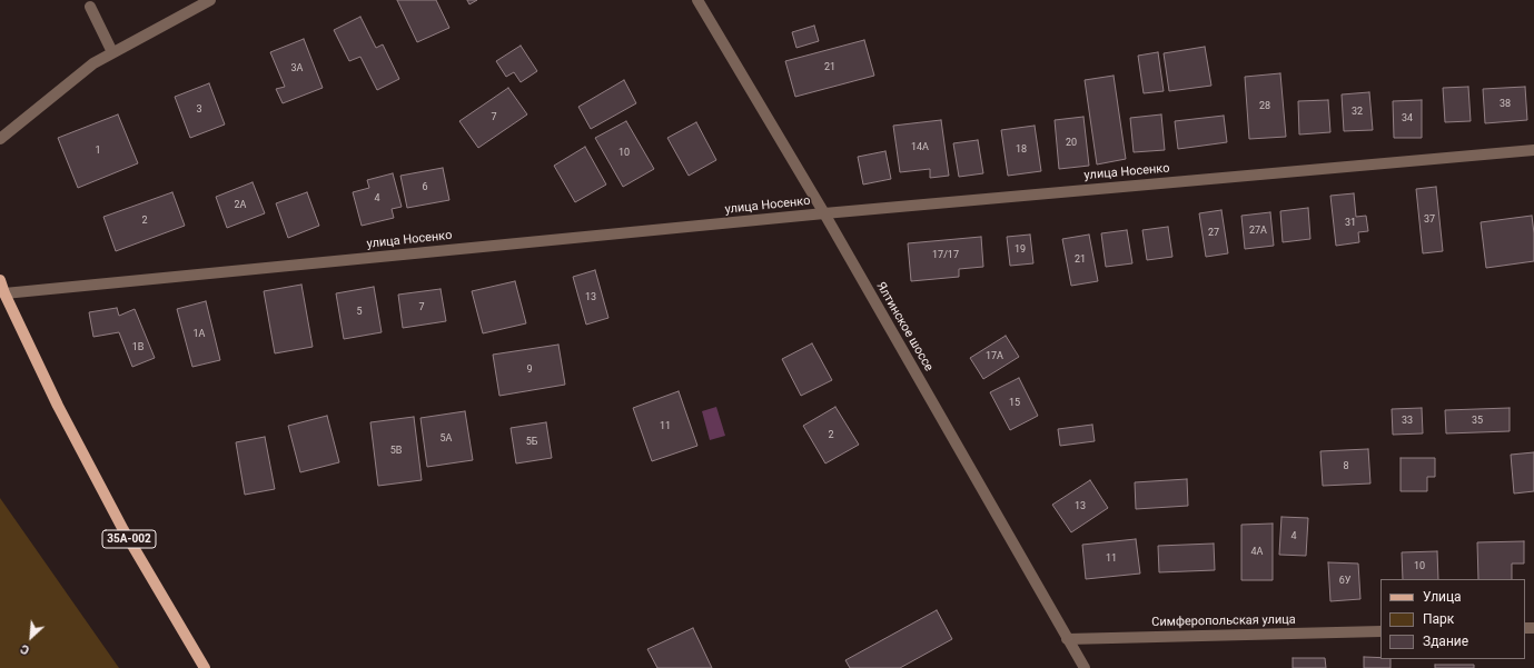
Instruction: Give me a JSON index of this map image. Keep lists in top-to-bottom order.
{
  "streets": {
    "main road": ["35А-002"],
    "street": ["улица Носенко", "Ялтинское шоссе", "Симферопольская улица"]
  },
  "crossings": [
    ["улица Носенко", "Ялтинское шоссе"],
    ["улица Носенко", "35А-002"],
    ["Ялтинское шоссе", "Симферопольская улица"]
  ],
  "house_numbers": [
    "21",
    "3А",
    "38",
    "28",
    "3",
    "32",
    "7",
    "34",
    "20",
    "14А",
    "18",
    "1",
    "10",
    "6",
    "4",
    "2А",
    "37",
    "2",
    "31",
    "27А",
    "27",
    "19",
    "17/17",
    "21",
    "13",
    "7",
    "5",
    "1А",
    "1В",
    "17А",
    "9",
    "15",
    "33",
    "35",
    "11",
    "2",
    "5А",
    "5Б",
    "5В",
    "8",
    "13",
    "4",
    "4А",
    "11",
    "10",
    "6У"
  ],
  "legend": ["Улица", "Парк", "Здание"],
  "north": "bottom left"
}
